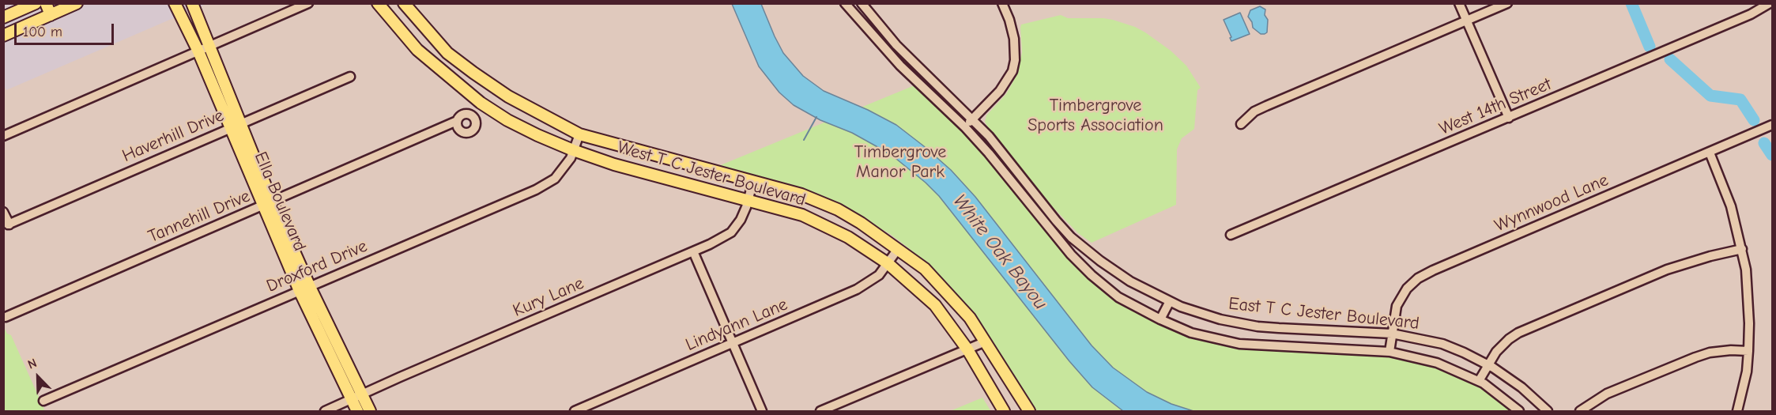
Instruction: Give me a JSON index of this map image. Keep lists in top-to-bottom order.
{
  "streets": {
    "main road": ["West T C Jester Boulevard", "Ella Boulevard"],
    "street": [
      "West 14th Street",
      "Haverhill Drive",
      "Wynnwood Lane",
      "Tannehill Drive",
      "Droxford Drive",
      "Kury Lane",
      "East T C Jester Boulevard",
      "Lindyann Lane"
    ]
  },
  "crossings": [
    ["Haverhill Drive", "Ella Boulevard"],
    ["West T C Jester Boulevard", "Droxford Drive"],
    ["West T C Jester Boulevard", "Kury Lane"],
    ["West T C Jester Boulevard", "Lindyann Lane"],
    ["Ella Boulevard", "Tannehill Drive"],
    ["Ella Boulevard", "Droxford Drive"],
    ["Ella Boulevard", "Kury Lane"],
    ["Wynnwood Lane", "East T C Jester Boulevard"]
  ],
  "water": ["White Oak Bayou"],
  "parks": ["Timbergrove Sports Association", "Timbergrove Manor Park"],
  "scale_bar": "100 m",
  "north": "top left"
}
